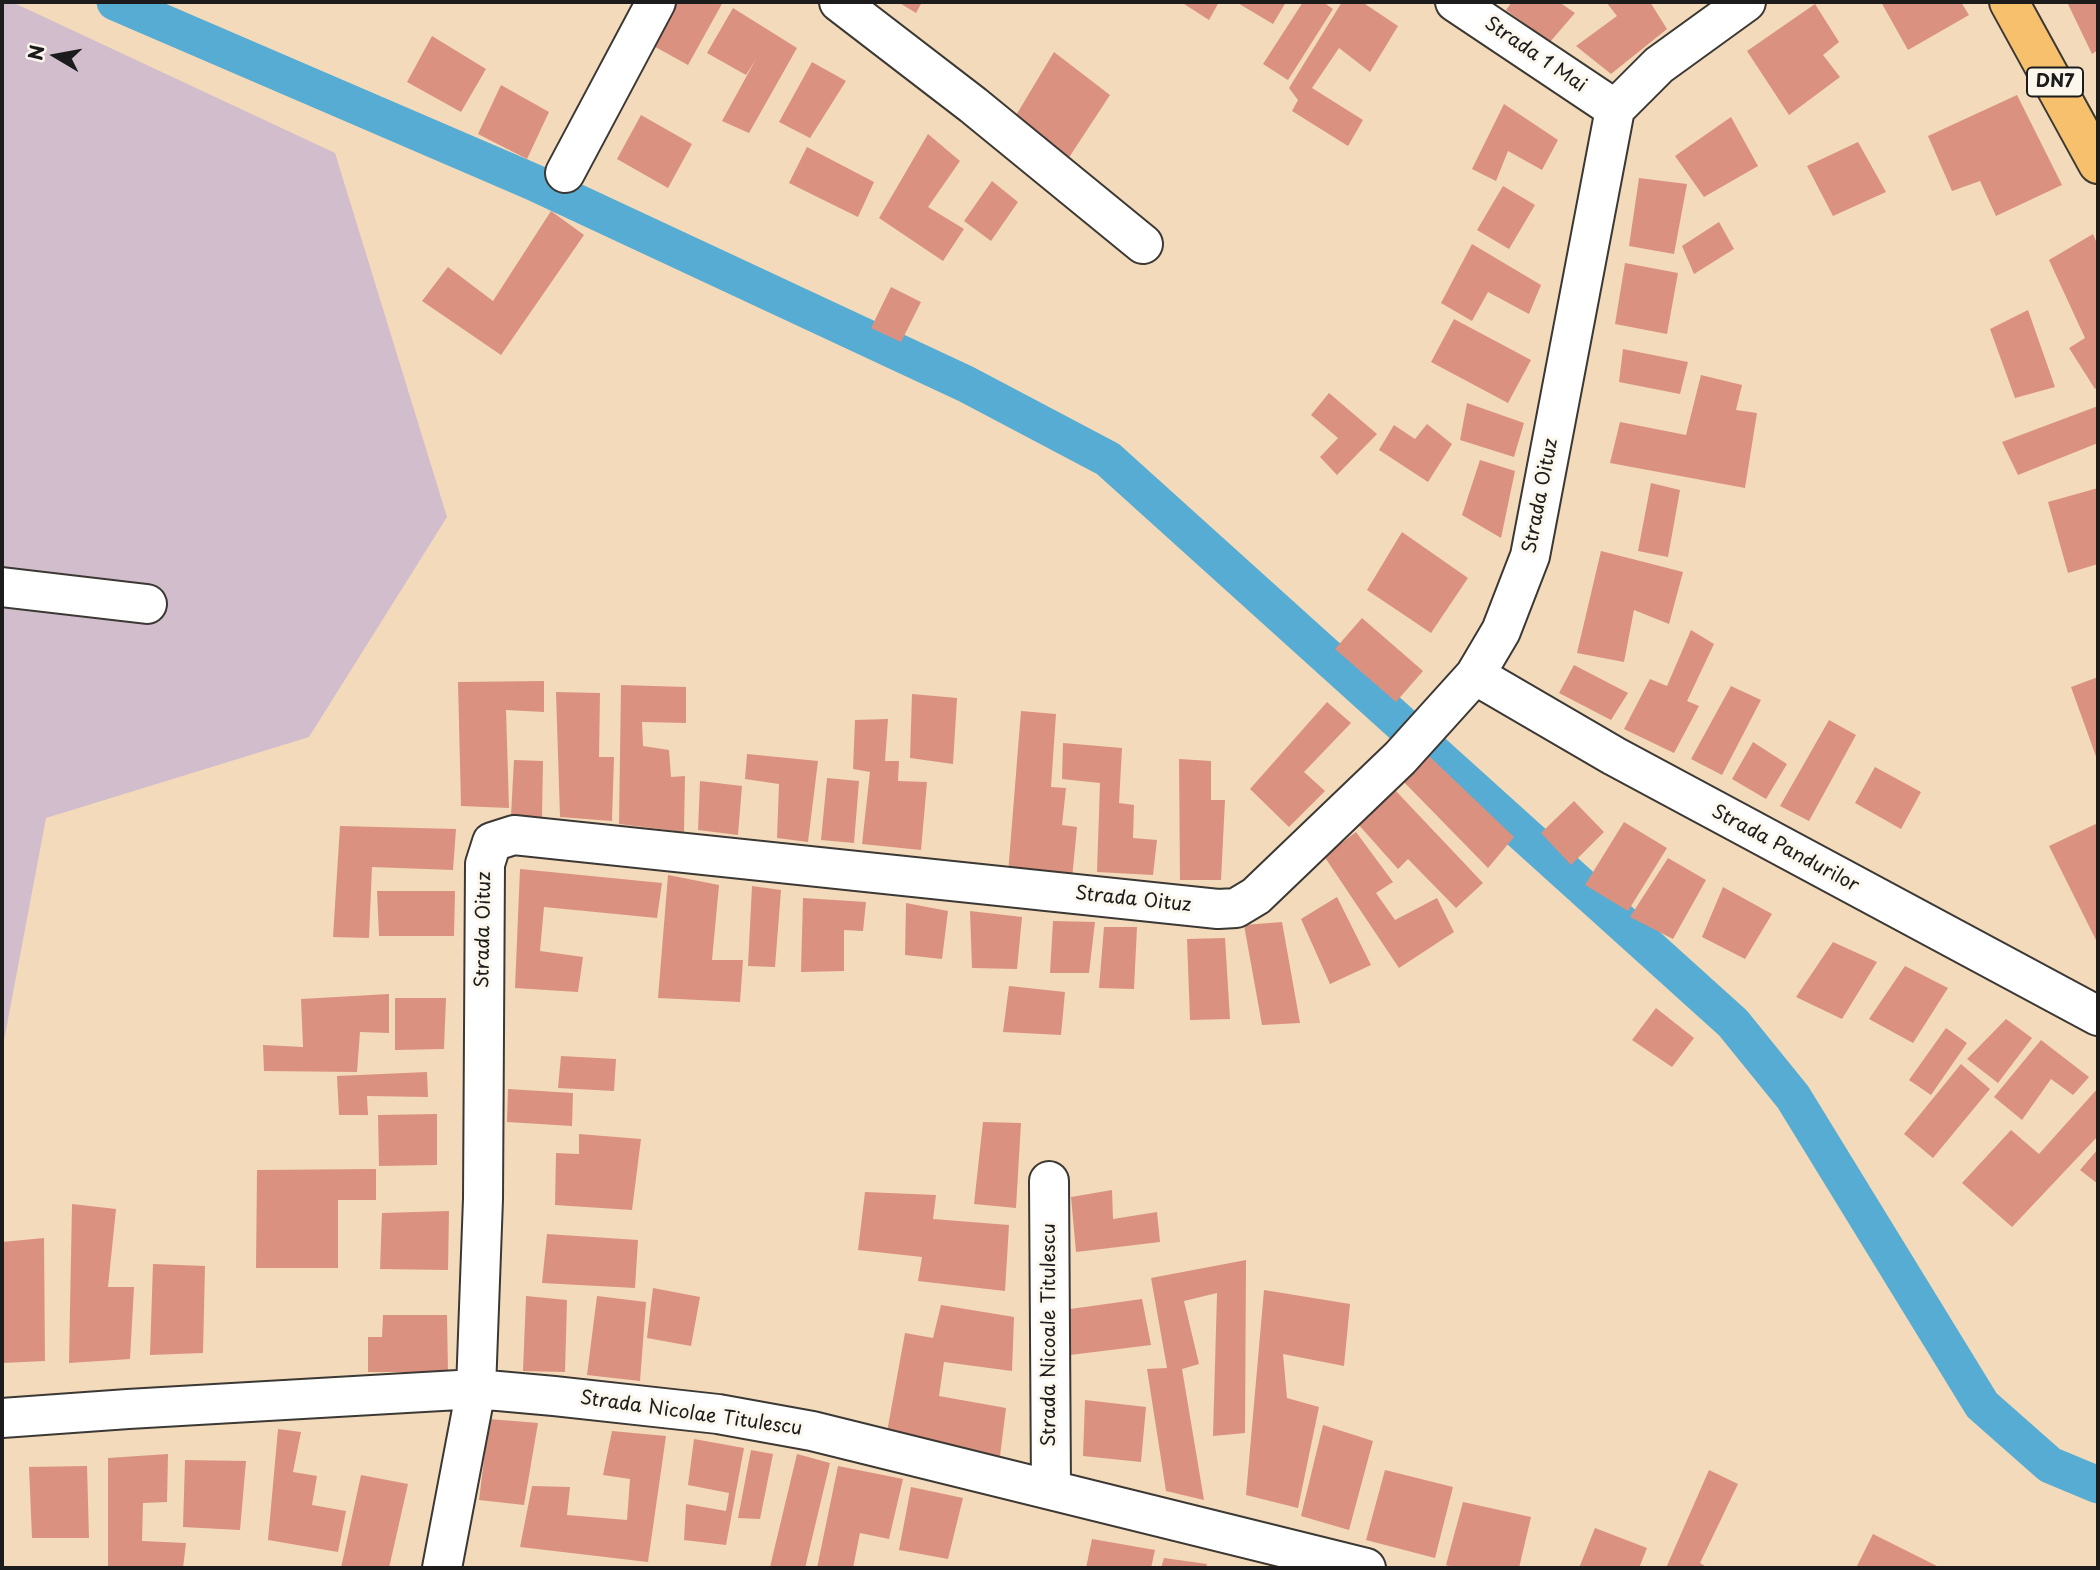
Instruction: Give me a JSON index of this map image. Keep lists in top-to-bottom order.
{
  "streets": {
    "main road": ["DN7"],
    "street": [
      "Strada 1 Mai",
      "Strada Oituz",
      "Strada Pandurilor",
      "Strada Nicoale Titulescu",
      "Strada Nicolae Titulescu"
    ]
  },
  "crossings": [
    ["Strada 1 Mai", "Strada Oituz"],
    ["Strada Oituz", "Strada Pandurilor"],
    ["Strada Oituz", "Strada Nicolae Titulescu"],
    ["Strada Nicoale Titulescu", "Strada Nicolae Titulescu"]
  ],
  "north": "left"
}
